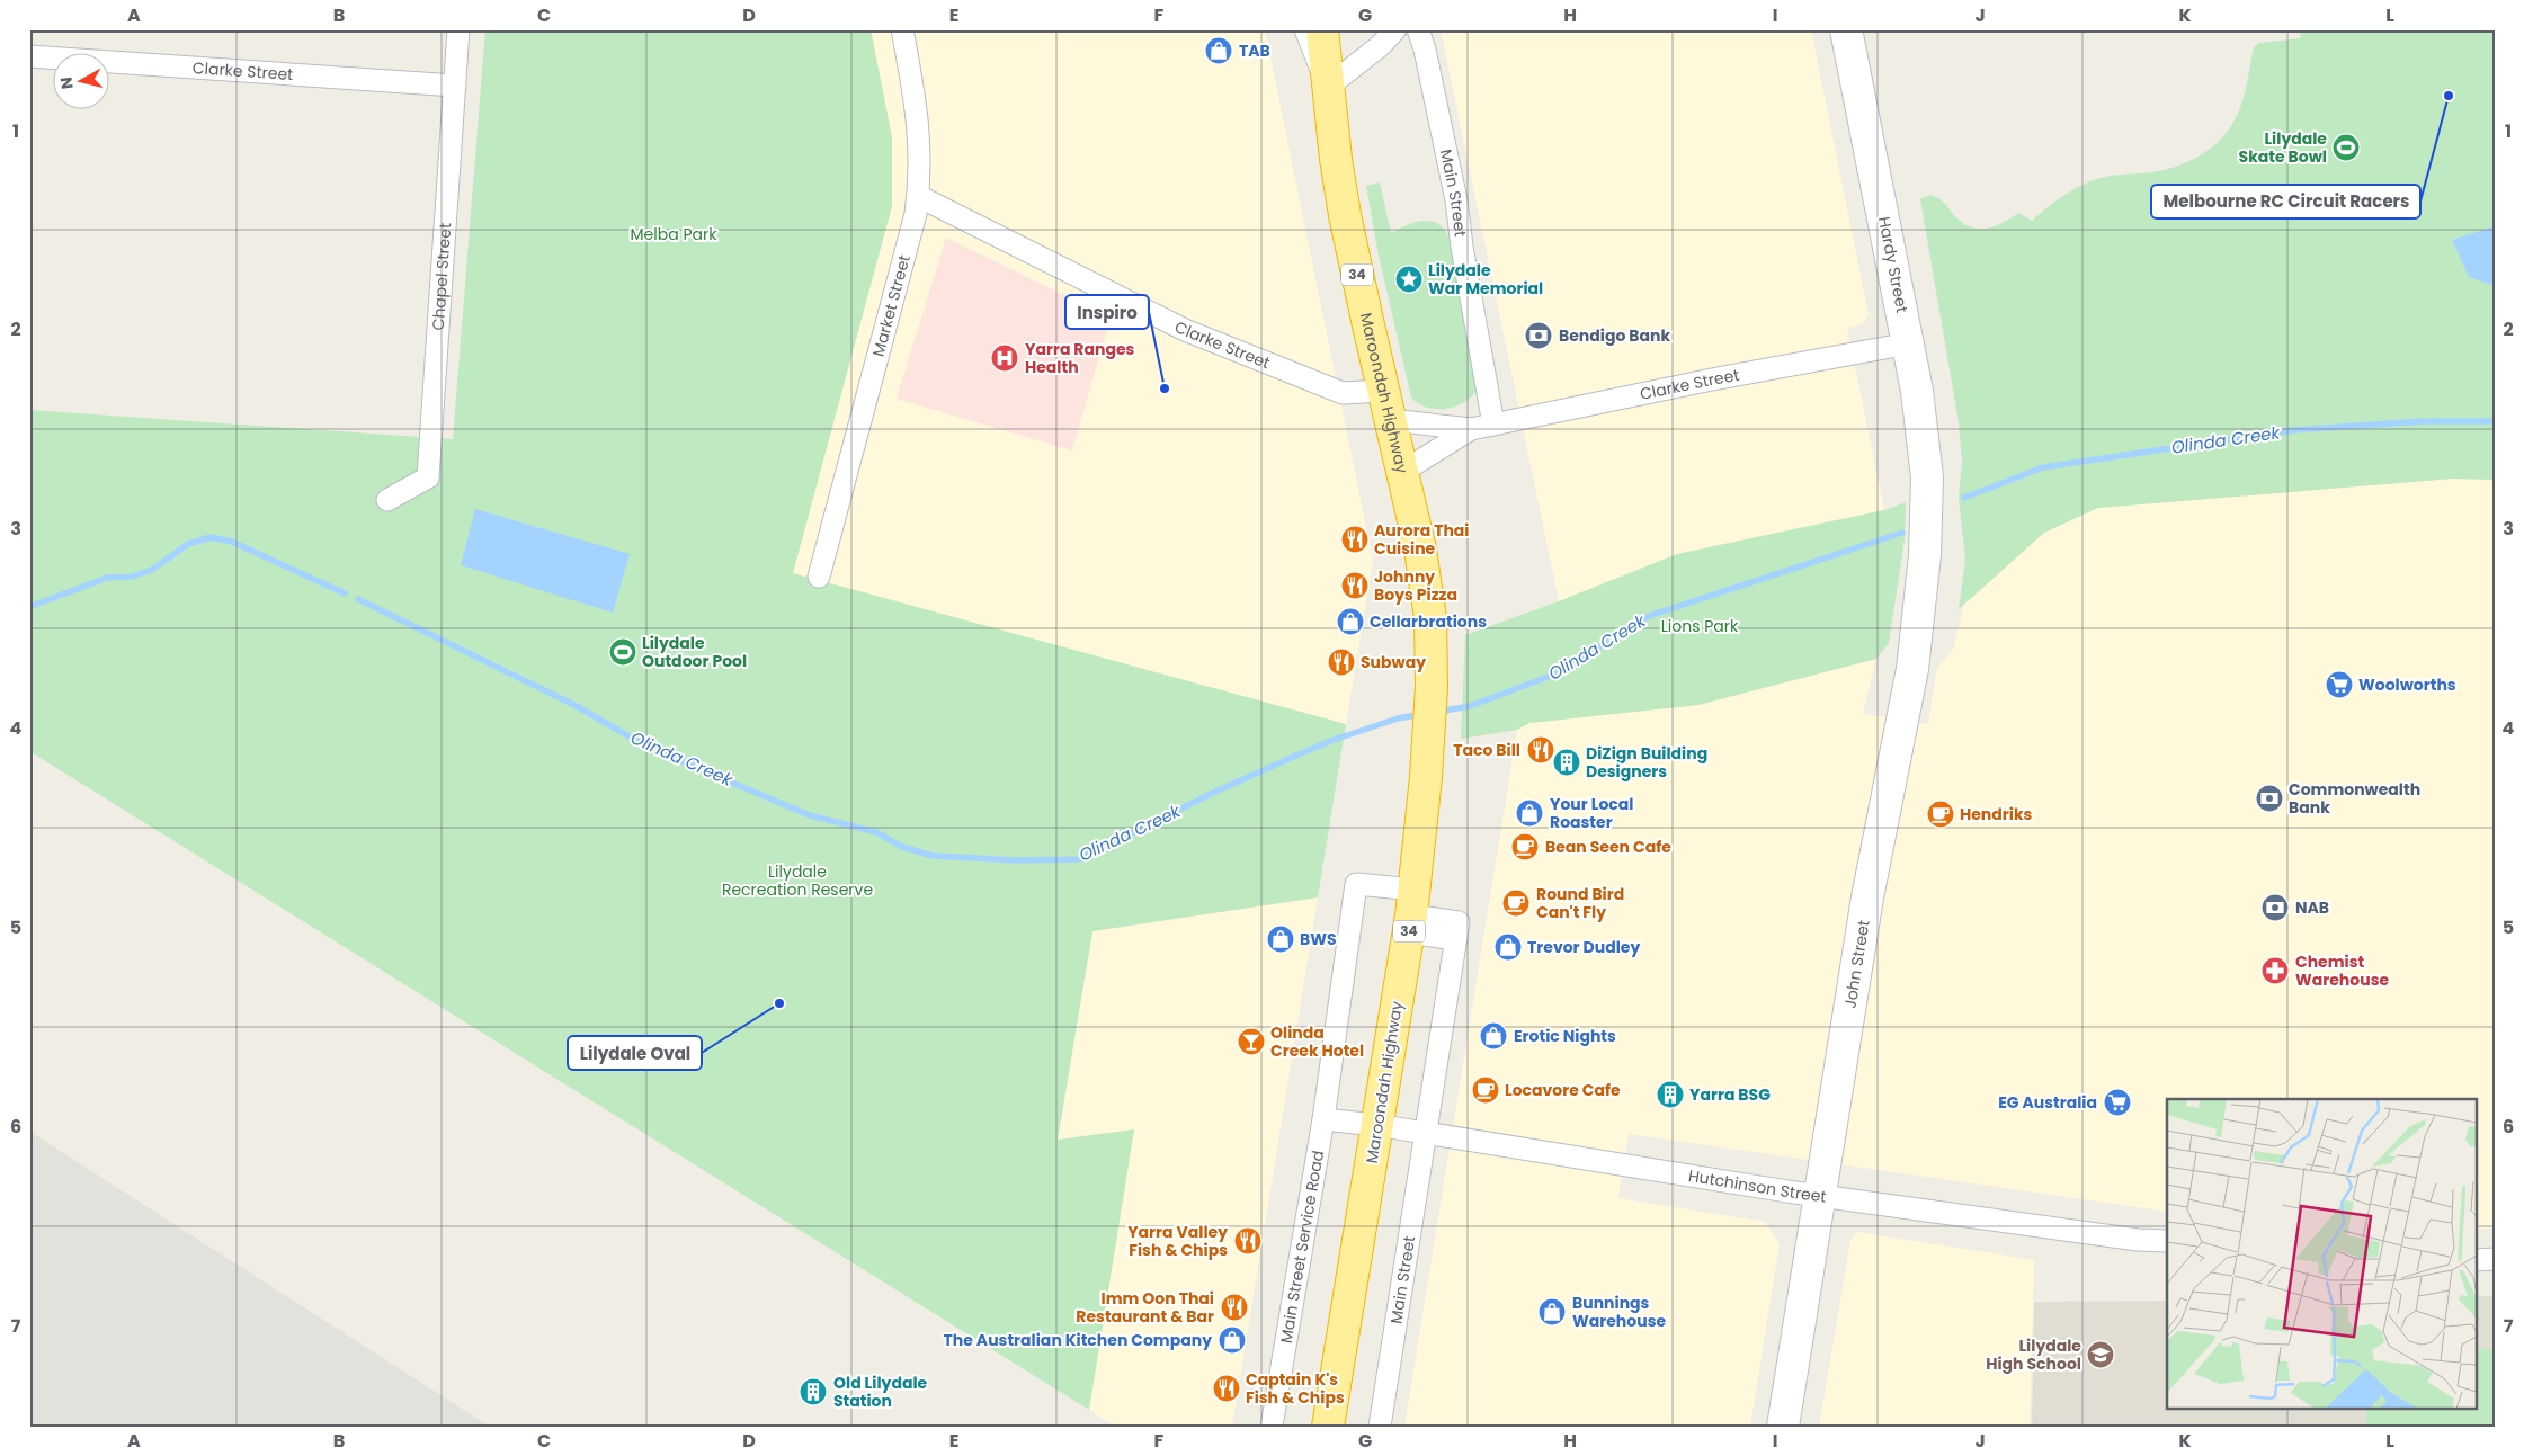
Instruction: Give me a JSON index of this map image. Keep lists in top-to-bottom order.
{
  "streets": {
    "highway": ["34", "Maroondah Highway"],
    "main road": ["Hardy Street", "John Street"],
    "street": [
      "Clarke Street",
      "Main Street",
      "Chapel Street",
      "Market Street",
      "Hutchinson Street",
      "Main Street Service Road"
    ]
  },
  "crossings": [
    ["Clarke Street", "Main Street"],
    ["Clarke Street", "Hardy Street"],
    ["Clarke Street", "Chapel Street"],
    ["Clarke Street", "Market Street"],
    ["Clarke Street", "Maroondah Highway"],
    ["Main Street", "Hutchinson Street"],
    ["Hardy Street", "John Street"],
    ["Maroondah Highway", "Hutchinson Street"],
    ["John Street", "Hutchinson Street"]
  ],
  "water": ["Olinda Creek"],
  "parks": ["Melba Park", "Lions Park", "Lilydale Recreation Reserve"],
  "places": {
    "shop": [
      "TAB",
      "Cellarbrations",
      "Your Local Roaster",
      "BWS",
      "Trevor Dudley",
      "Erotic Nights",
      "Bunnings Warehouse",
      "The Australian Kitchen Company"
    ],
    "other": ["Melbourne RC Circuit Racers", "Inspiro", "Lilydale Oval"],
    "sports": ["Lilydale Skate Bowl", "Lilydale Outdoor Pool"],
    "place": ["Lilydale War Memorial"],
    "bank": ["Bendigo Bank", "Commonwealth Bank", "NAB"],
    "hospital": ["Yarra Ranges Health"],
    "restaurant": [
      "Aurora Thai Cuisine",
      "Johnny Boys Pizza",
      "Subway",
      "Taco Bill",
      "Yarra Valley Fish & Chips",
      "Imm Oon Thai Restaurant & Bar",
      "Captain K's Fish & Chips"
    ],
    "supermarket": ["Woolworths", "EG Australia"],
    "building": ["DiZign Building Designers", "Yarra BSG", "Old Lilydale Station"],
    "cafe": [
      "Hendriks",
      "Bean Seen Cafe",
      "Round Bird Can't Fly",
      "Locavore Cafe"
    ],
    "pharmacy": ["Chemist Warehouse"],
    "bar": ["Olinda Creek Hotel"],
    "school or university": ["Lilydale High School"]
  },
  "north": "left",
  "grid": {
    "columns": [
      "A",
      "B",
      "C",
      "D",
      "E",
      "F",
      "G",
      "H",
      "I",
      "J",
      "K",
      "L"
    ],
    "rows": [
      "1",
      "2",
      "3",
      "4",
      "5",
      "6",
      "7"
    ]
  }
}
